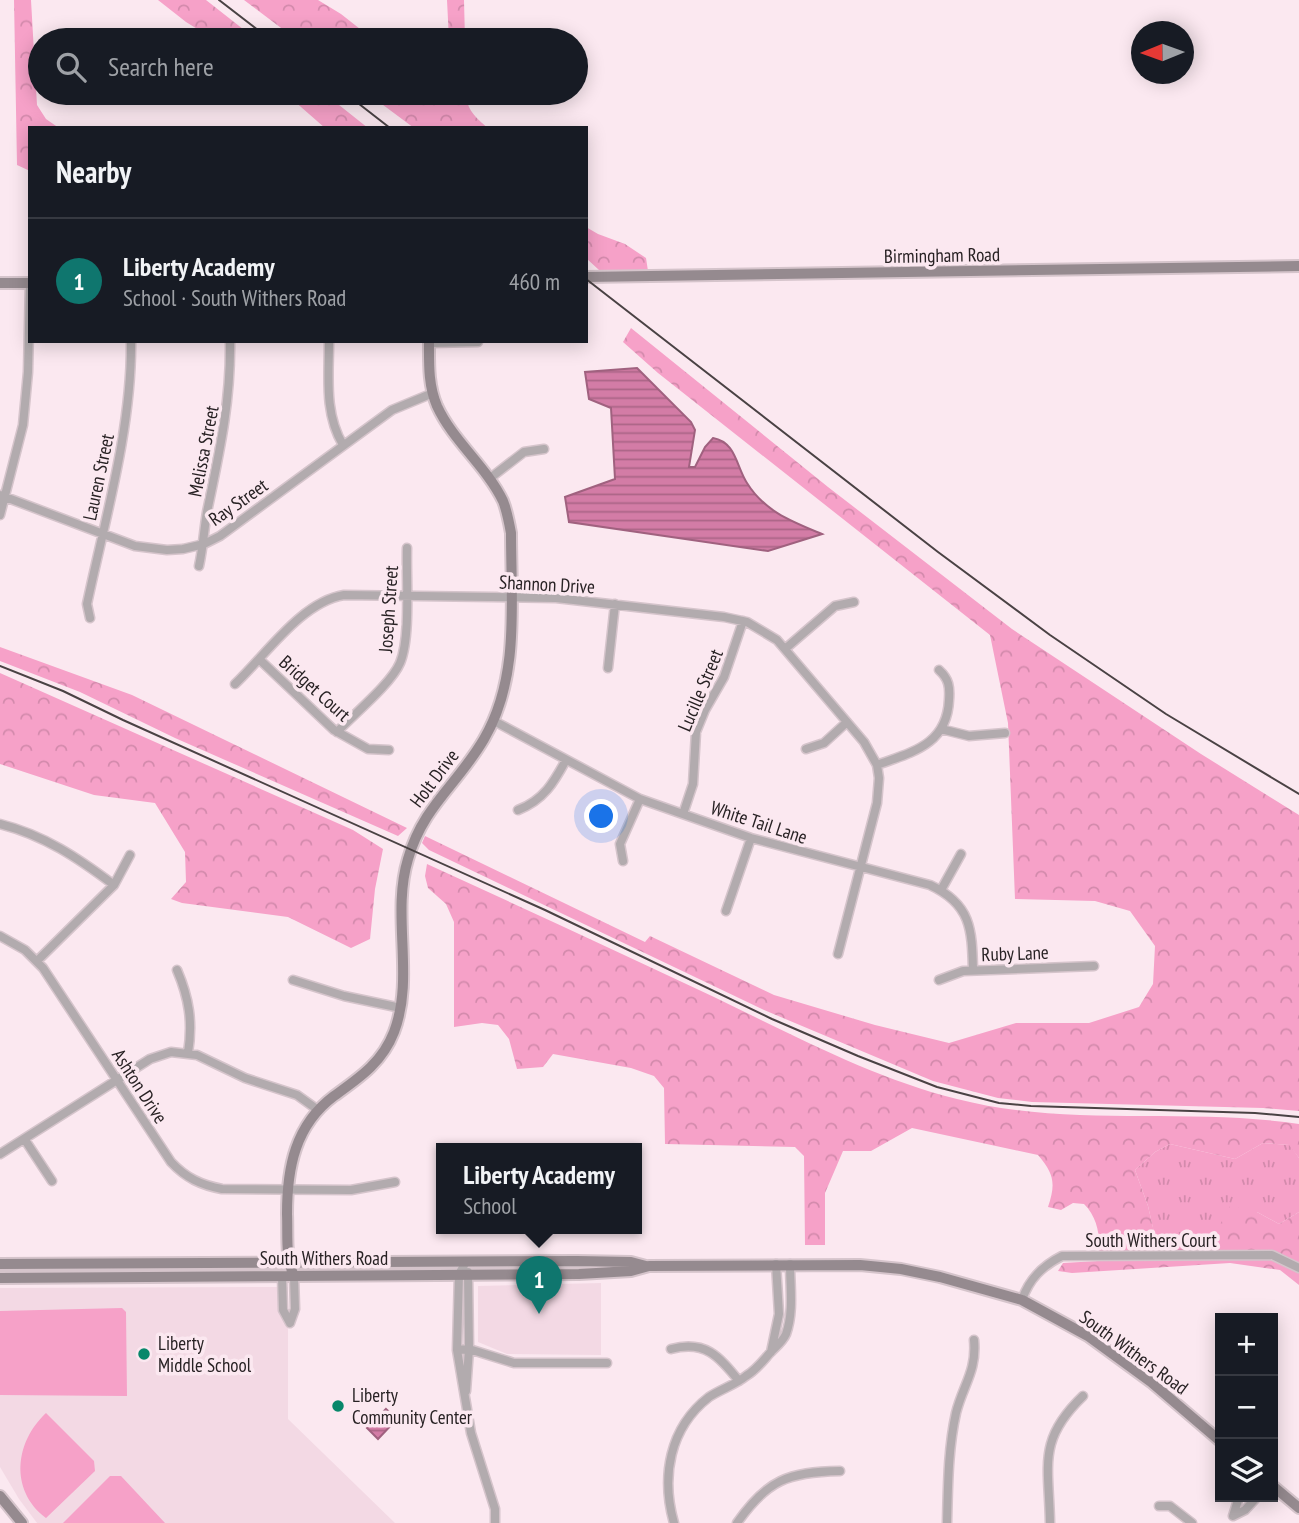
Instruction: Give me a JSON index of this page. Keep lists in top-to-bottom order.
{
  "streets": {
    "street": [
      "Birmingham Road",
      "Melissa Street",
      "Lauren Street",
      "Ray Street",
      "Shannon Drive",
      "Joseph Street",
      "Bridget Court",
      "Lucille Street",
      "Holt Drive",
      "White Tail Lane",
      "Ruby Lane",
      "Ashton Drive",
      "South Withers Court",
      "South Withers Road"
    ]
  },
  "crossings": [
    ["Melissa Street", "Ray Street"],
    ["Lauren Street", "Ray Street"],
    ["Ray Street", "Holt Drive"],
    ["Shannon Drive", "Joseph Street"],
    ["Shannon Drive", "Bridget Court"],
    ["Shannon Drive", "Lucille Street"],
    ["Shannon Drive", "Holt Drive"],
    ["Joseph Street", "Bridget Court"],
    ["Lucille Street", "White Tail Lane"],
    ["Holt Drive", "White Tail Lane"],
    ["Holt Drive", "Ashton Drive"],
    ["Holt Drive", "South Withers Road"],
    ["South Withers Court", "South Withers Road"]
  ],
  "places": ["Liberty Middle School", "Liberty Community Center"],
  "north": "left",
  "page": {
    "search": "Search here",
    "heading": "Nearby",
    "list": [
      {
        "mark": "1",
        "name": "Liberty Academy",
        "note": "School · South Withers Road",
        "value": "460 m"
      }
    ],
    "popup": ["Liberty Academy", "School"],
    "pins": "1",
    "map_buttons": ["+", "−"]
  }
}
